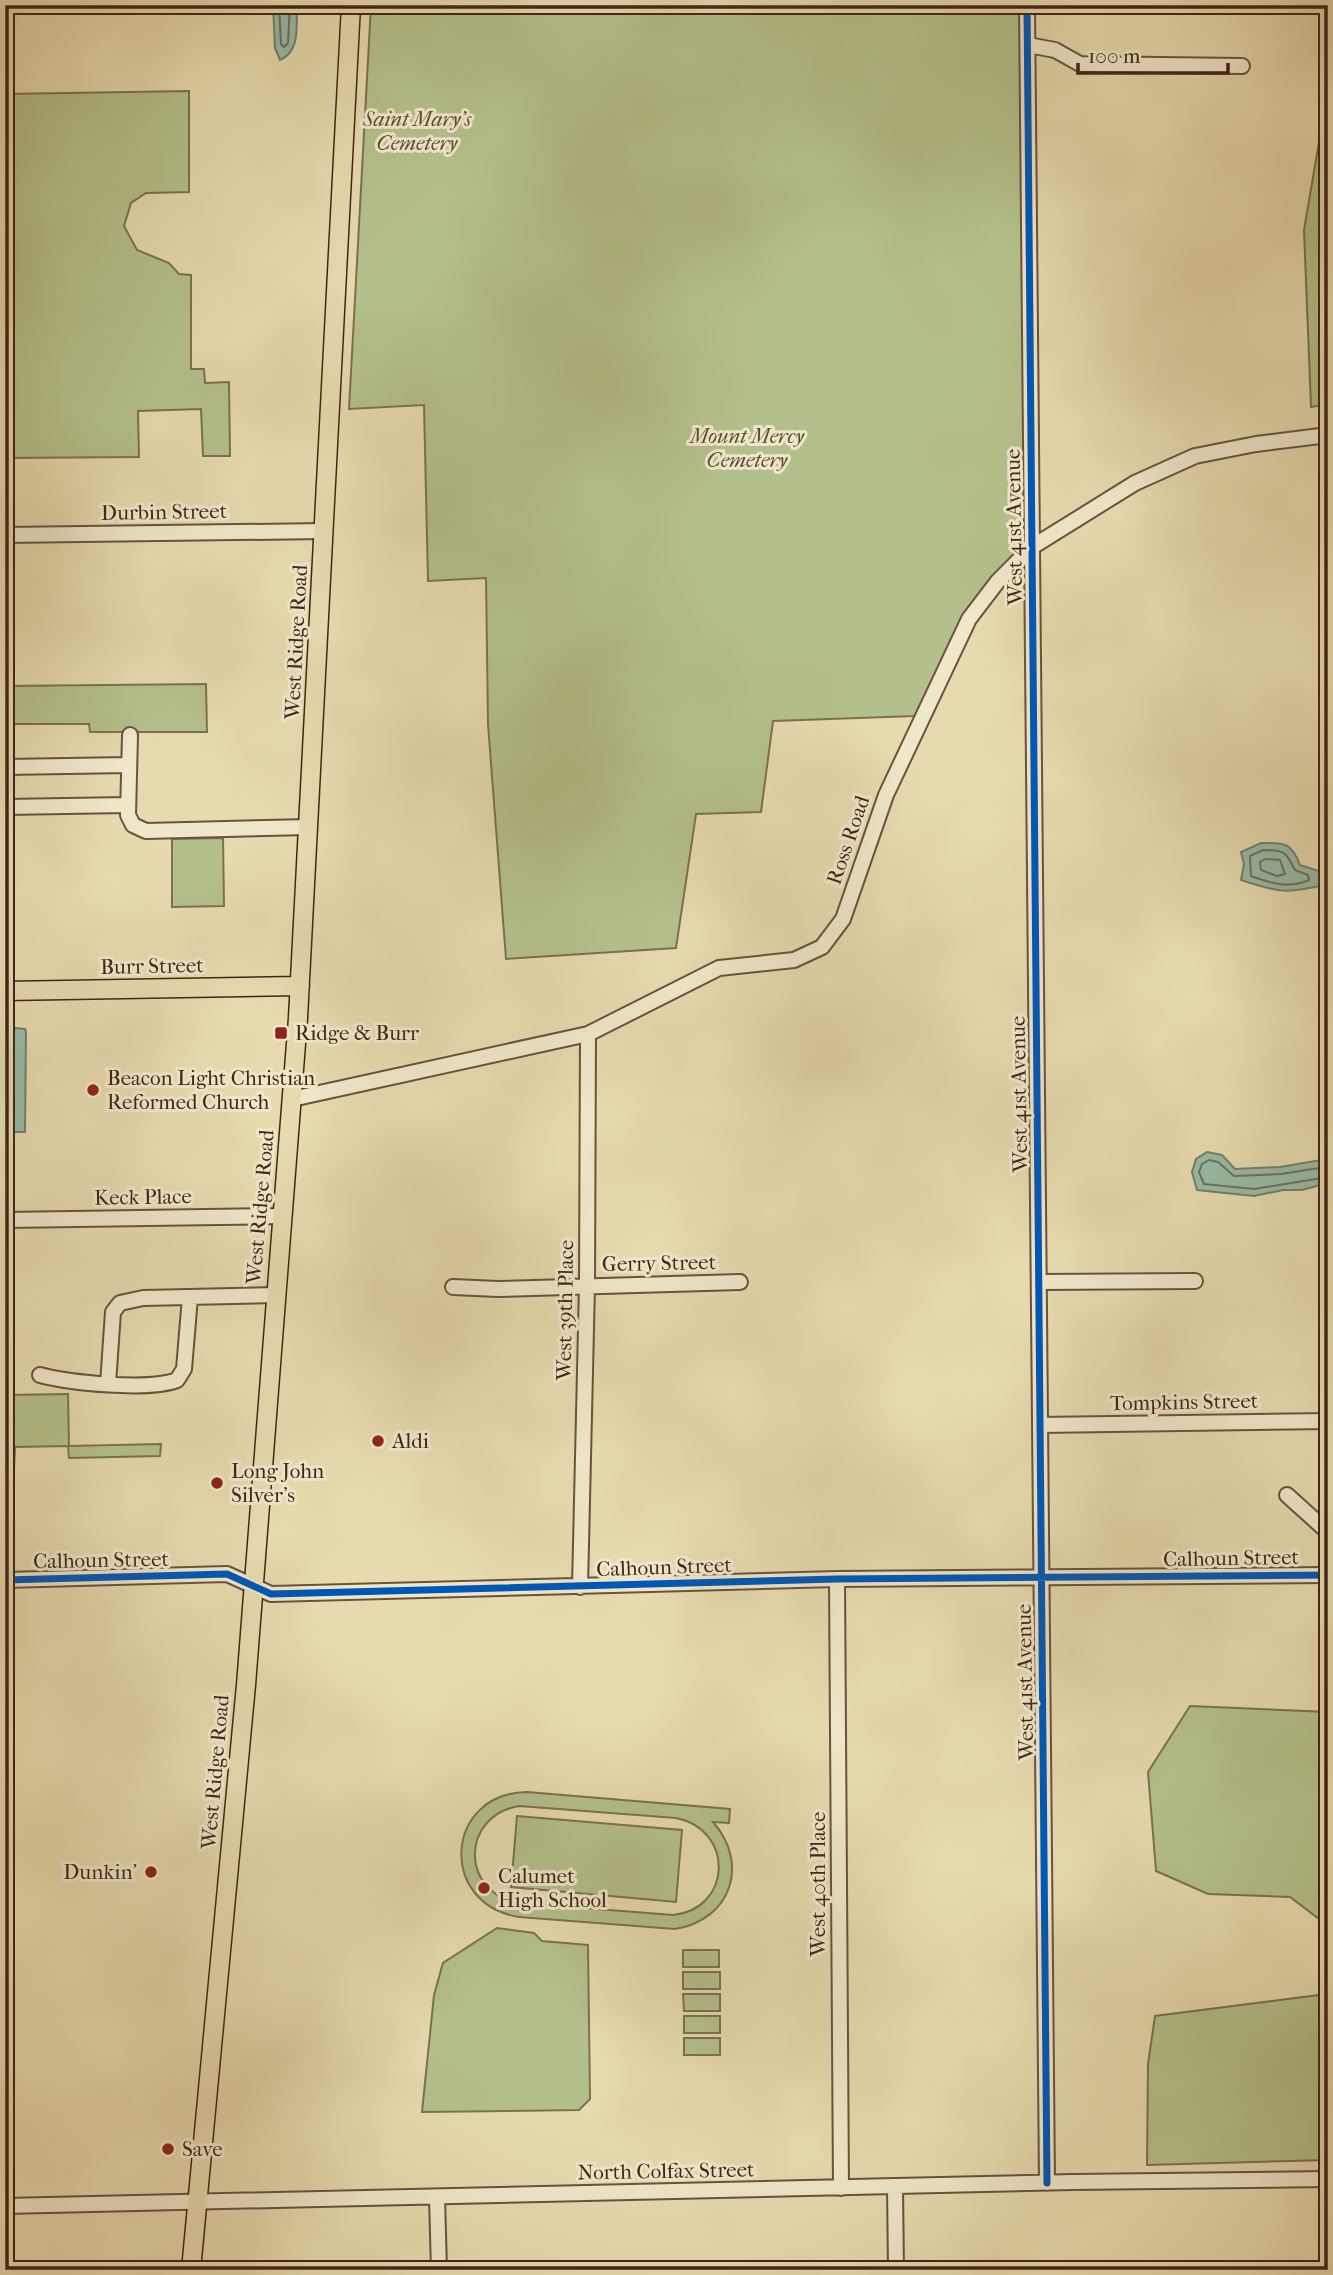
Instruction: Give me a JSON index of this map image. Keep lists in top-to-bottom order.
{
  "streets": {
    "main road": ["West Ridge Road", "Burr Street"],
    "street": [
      "Durbin Street",
      "West 41st Avenue",
      "Ross Road",
      "Keck Place",
      "Gerry Street",
      "West 39th Place",
      "Tompkins Street",
      "Calhoun Street",
      "West 40th Place",
      "North Colfax Street"
    ]
  },
  "crossings": [
    ["Durbin Street", "West Ridge Road"],
    ["West 41st Avenue", "Ross Road"],
    ["West 41st Avenue", "Tompkins Street"],
    ["West 41st Avenue", "Calhoun Street"],
    ["West 41st Avenue", "North Colfax Street"],
    ["West Ridge Road", "Ross Road"],
    ["West Ridge Road", "Burr Street"],
    ["West Ridge Road", "Keck Place"],
    ["West Ridge Road", "Calhoun Street"],
    ["West Ridge Road", "North Colfax Street"],
    ["Ross Road", "West 39th Place"],
    ["Gerry Street", "West 39th Place"],
    ["West 39th Place", "Calhoun Street"],
    ["Calhoun Street", "West 40th Place"],
    ["West 40th Place", "North Colfax Street"]
  ],
  "parks": ["Saint Mary's Cemetery", "Mount Mercy Cemetery"],
  "places": {
    "transit": ["Ridge & Burr"],
    "other": [
      "Beacon Light Christian Reformed Church",
      "Aldi",
      "Long John Silver's",
      "Dunkin'",
      "Calumet High School",
      "Save"
    ]
  },
  "scale_bar": "100 m"
}
